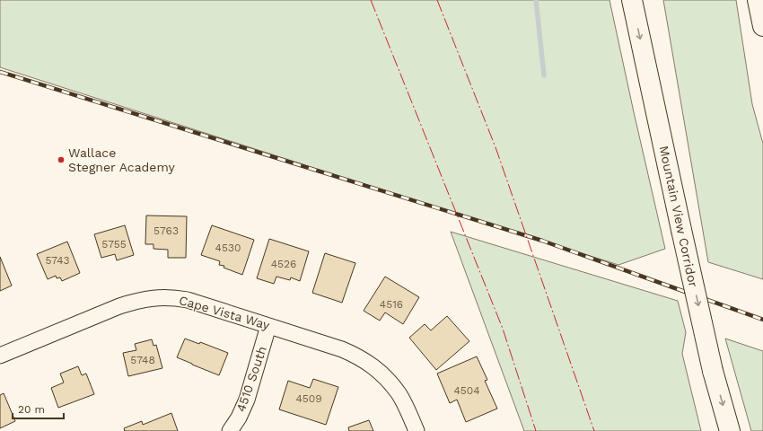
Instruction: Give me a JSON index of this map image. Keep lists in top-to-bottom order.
{
  "streets": {
    "highway": ["Mountain View Corridor"],
    "street": ["Cape Vista Way", "4510 South"]
  },
  "crossings": [
    ["Cape Vista Way", "4510 South"]
  ],
  "one_way": ["Mountain View Corridor"],
  "places": ["Wallace Stegner Academy"],
  "house_numbers": [
    "5763",
    "5755",
    "4530",
    "5743",
    "4526",
    "4516",
    "5748",
    "4504",
    "4509"
  ],
  "scale_bar": "20 m"
}
